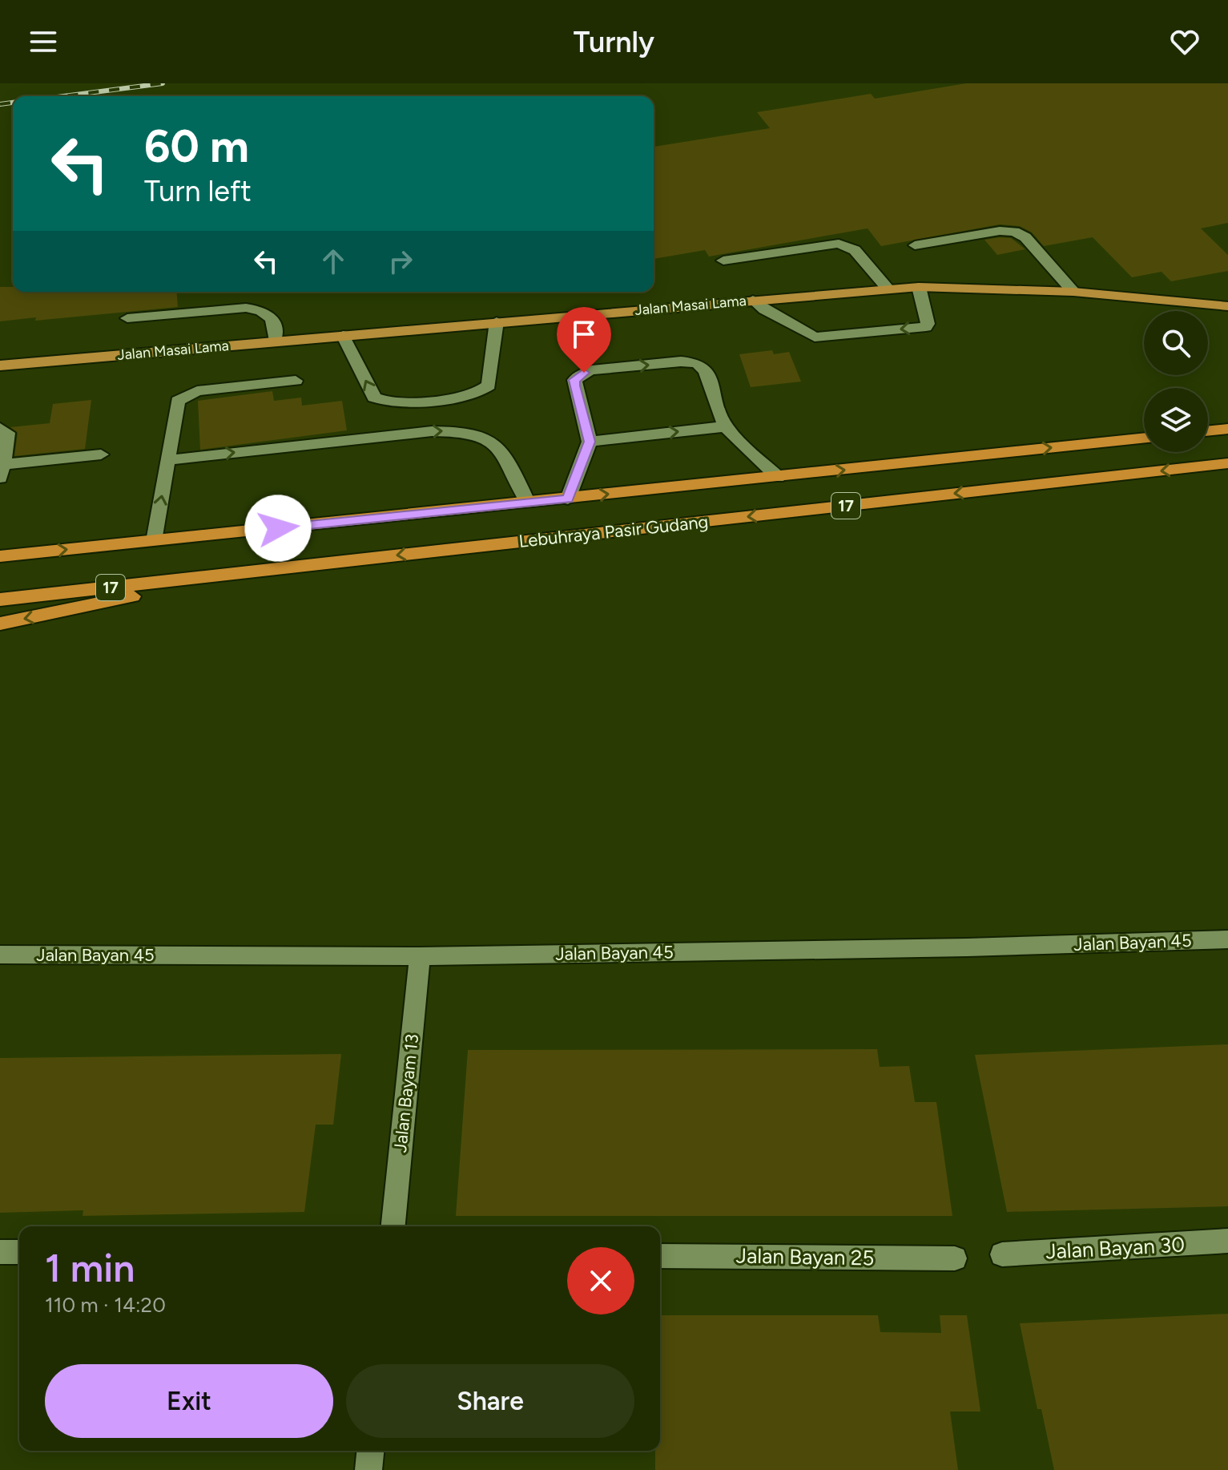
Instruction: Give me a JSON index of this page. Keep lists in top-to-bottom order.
{
  "streets": {
    "highway": ["17", "Lebuhraya Pasir Gudang"],
    "main road": ["Jalan Masai Lama"],
    "street": [
      "Jalan Bayan 45",
      "Jalan Bayam 13",
      "Jalan Bayan 30",
      "Jalan Bayan 25"
    ]
  },
  "crossings": [
    ["Jalan Bayan 45", "Jalan Bayam 13"]
  ],
  "page": {
    "header": "Turnly",
    "turn": ["60 m", "Turn left"],
    "heading": ["1 min", "110 m · 14:20"],
    "buttons": ["Exit", "Share"]
  }
}
